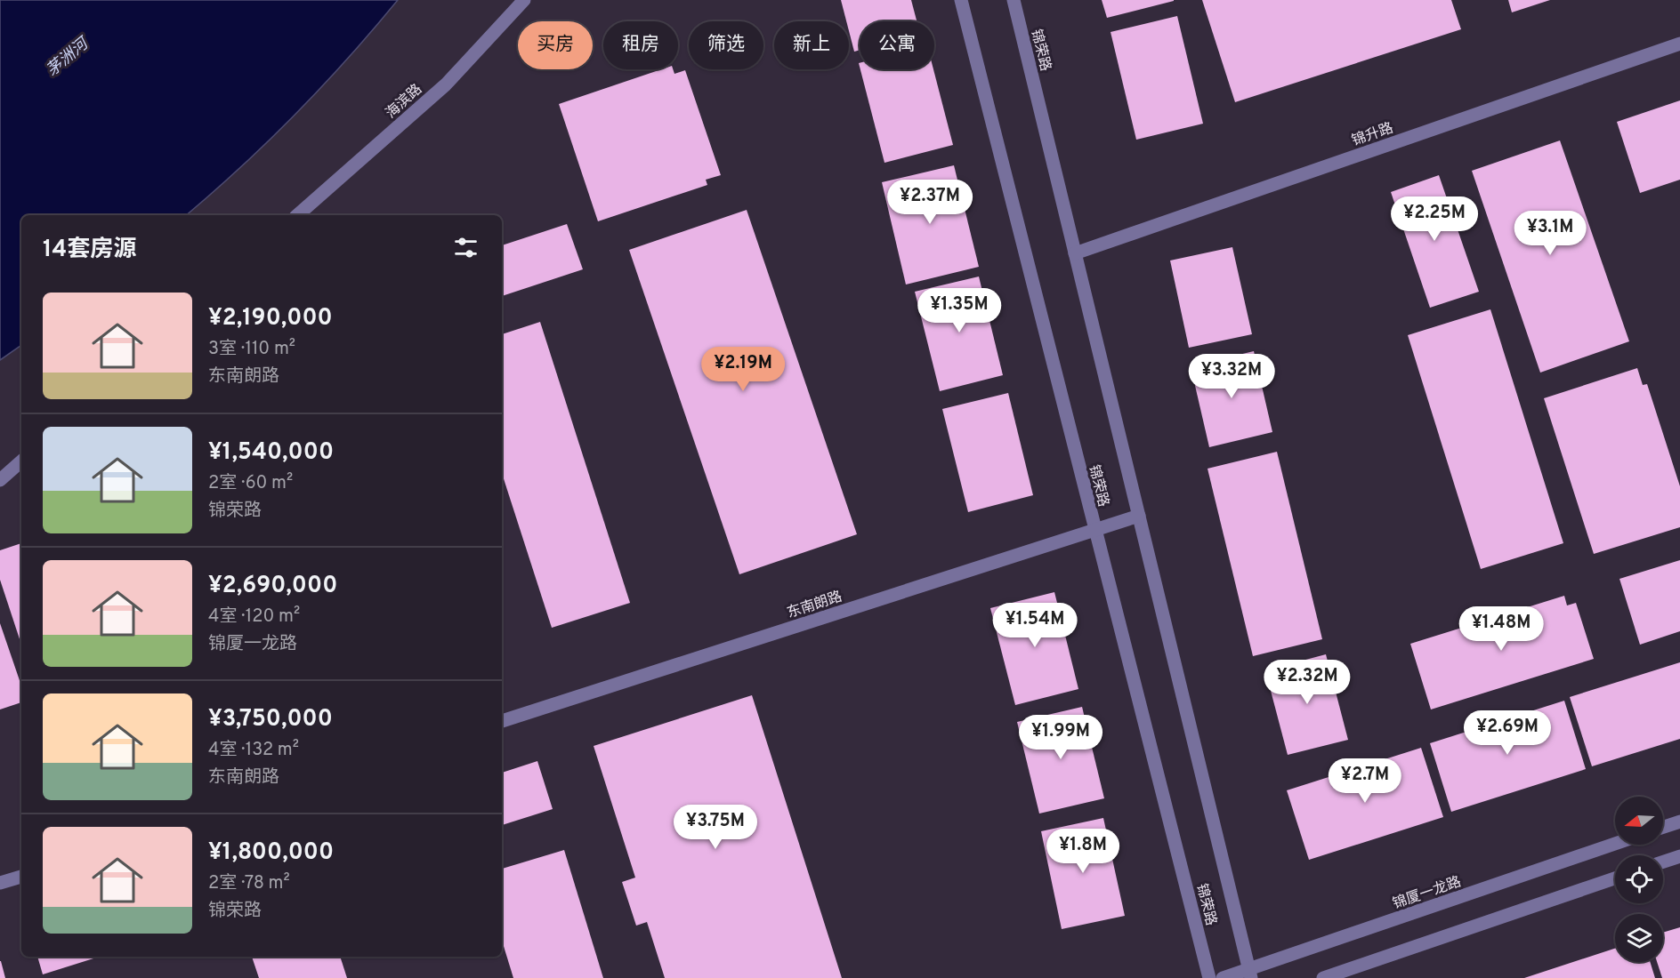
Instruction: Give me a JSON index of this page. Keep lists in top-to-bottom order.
{
  "streets": {
    "street": [
      "锦荣路",
      "海滨路",
      "锦升路",
      "东南朗路",
      "锦厦一龙路"
    ]
  },
  "crossings": [
    ["锦荣路", "锦升路"],
    ["锦荣路", "东南朗路"],
    ["锦荣路", "锦厦一龙路"]
  ],
  "water": ["茅洲河"],
  "north": "left",
  "page": {
    "chip": [
      "买房",
      "租房",
      "筛选",
      "新上",
      "公寓"
    ],
    "price": [
      "¥2.37M",
      "¥2.25M",
      "¥3.1M",
      "¥1.35M",
      "¥2.19M",
      "¥3.32M",
      "¥1.54M",
      "¥1.48M",
      "¥2.32M",
      "¥2.69M",
      "¥1.99M",
      "¥2.7M",
      "¥3.75M",
      "¥1.8M"
    ],
    "heading": "14套房源",
    "list": [
      {
        "name": "¥2,190,000",
        "note": "3室 · 110 m² · 东南朗路"
      },
      {
        "name": "¥1,540,000",
        "note": "2室 · 60 m² · 锦荣路"
      },
      {
        "name": "¥2,690,000",
        "note": "4室 · 120 m² · 锦厦一龙路"
      },
      {
        "name": "¥3,750,000",
        "note": "4室 · 132 m² · 东南朗路"
      },
      {
        "name": "¥1,800,000",
        "note": "2室 · 78 m² · 锦荣路"
      }
    ]
  }
}
